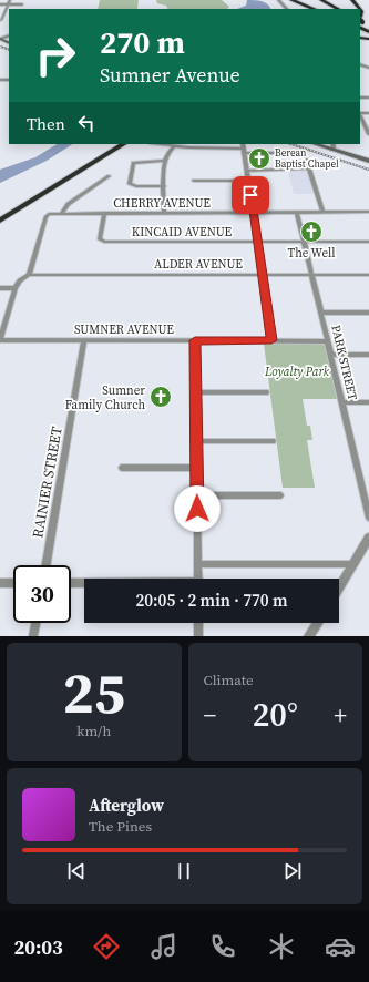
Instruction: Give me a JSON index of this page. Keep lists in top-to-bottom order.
{
  "streets": {
    "street": [
      "CHERRY AVENUE",
      "KINCAID AVENUE",
      "ALDER AVENUE",
      "SUMNER AVENUE",
      "PARK STREET",
      "RAINIER STREET"
    ]
  },
  "crossings": [
    ["CHERRY AVENUE", "KINCAID AVENUE"],
    ["CHERRY AVENUE", "PARK STREET"],
    ["KINCAID AVENUE", "PARK STREET"],
    ["ALDER AVENUE", "PARK STREET"],
    ["SUMNER AVENUE", "PARK STREET"],
    ["SUMNER AVENUE", "RAINIER STREET"]
  ],
  "parks": ["Loyalty Park"],
  "places": {
    "church": ["Berean Baptist Chapel", "The Well", "Sumner Family Church"]
  },
  "page": {
    "turn": ["270 m", "Sumner Avenue"],
    "then": "Then",
    "limit": "30",
    "trip": "20:05 · 2 min · 770 m",
    "tile": [
      ["25", "km/h"],
      "Climate"
    ],
    "heat": ["−", "20°", "+"],
    "song": ["Afterglow", "The Pines"],
    "tabs": "20:03"
  }
}
